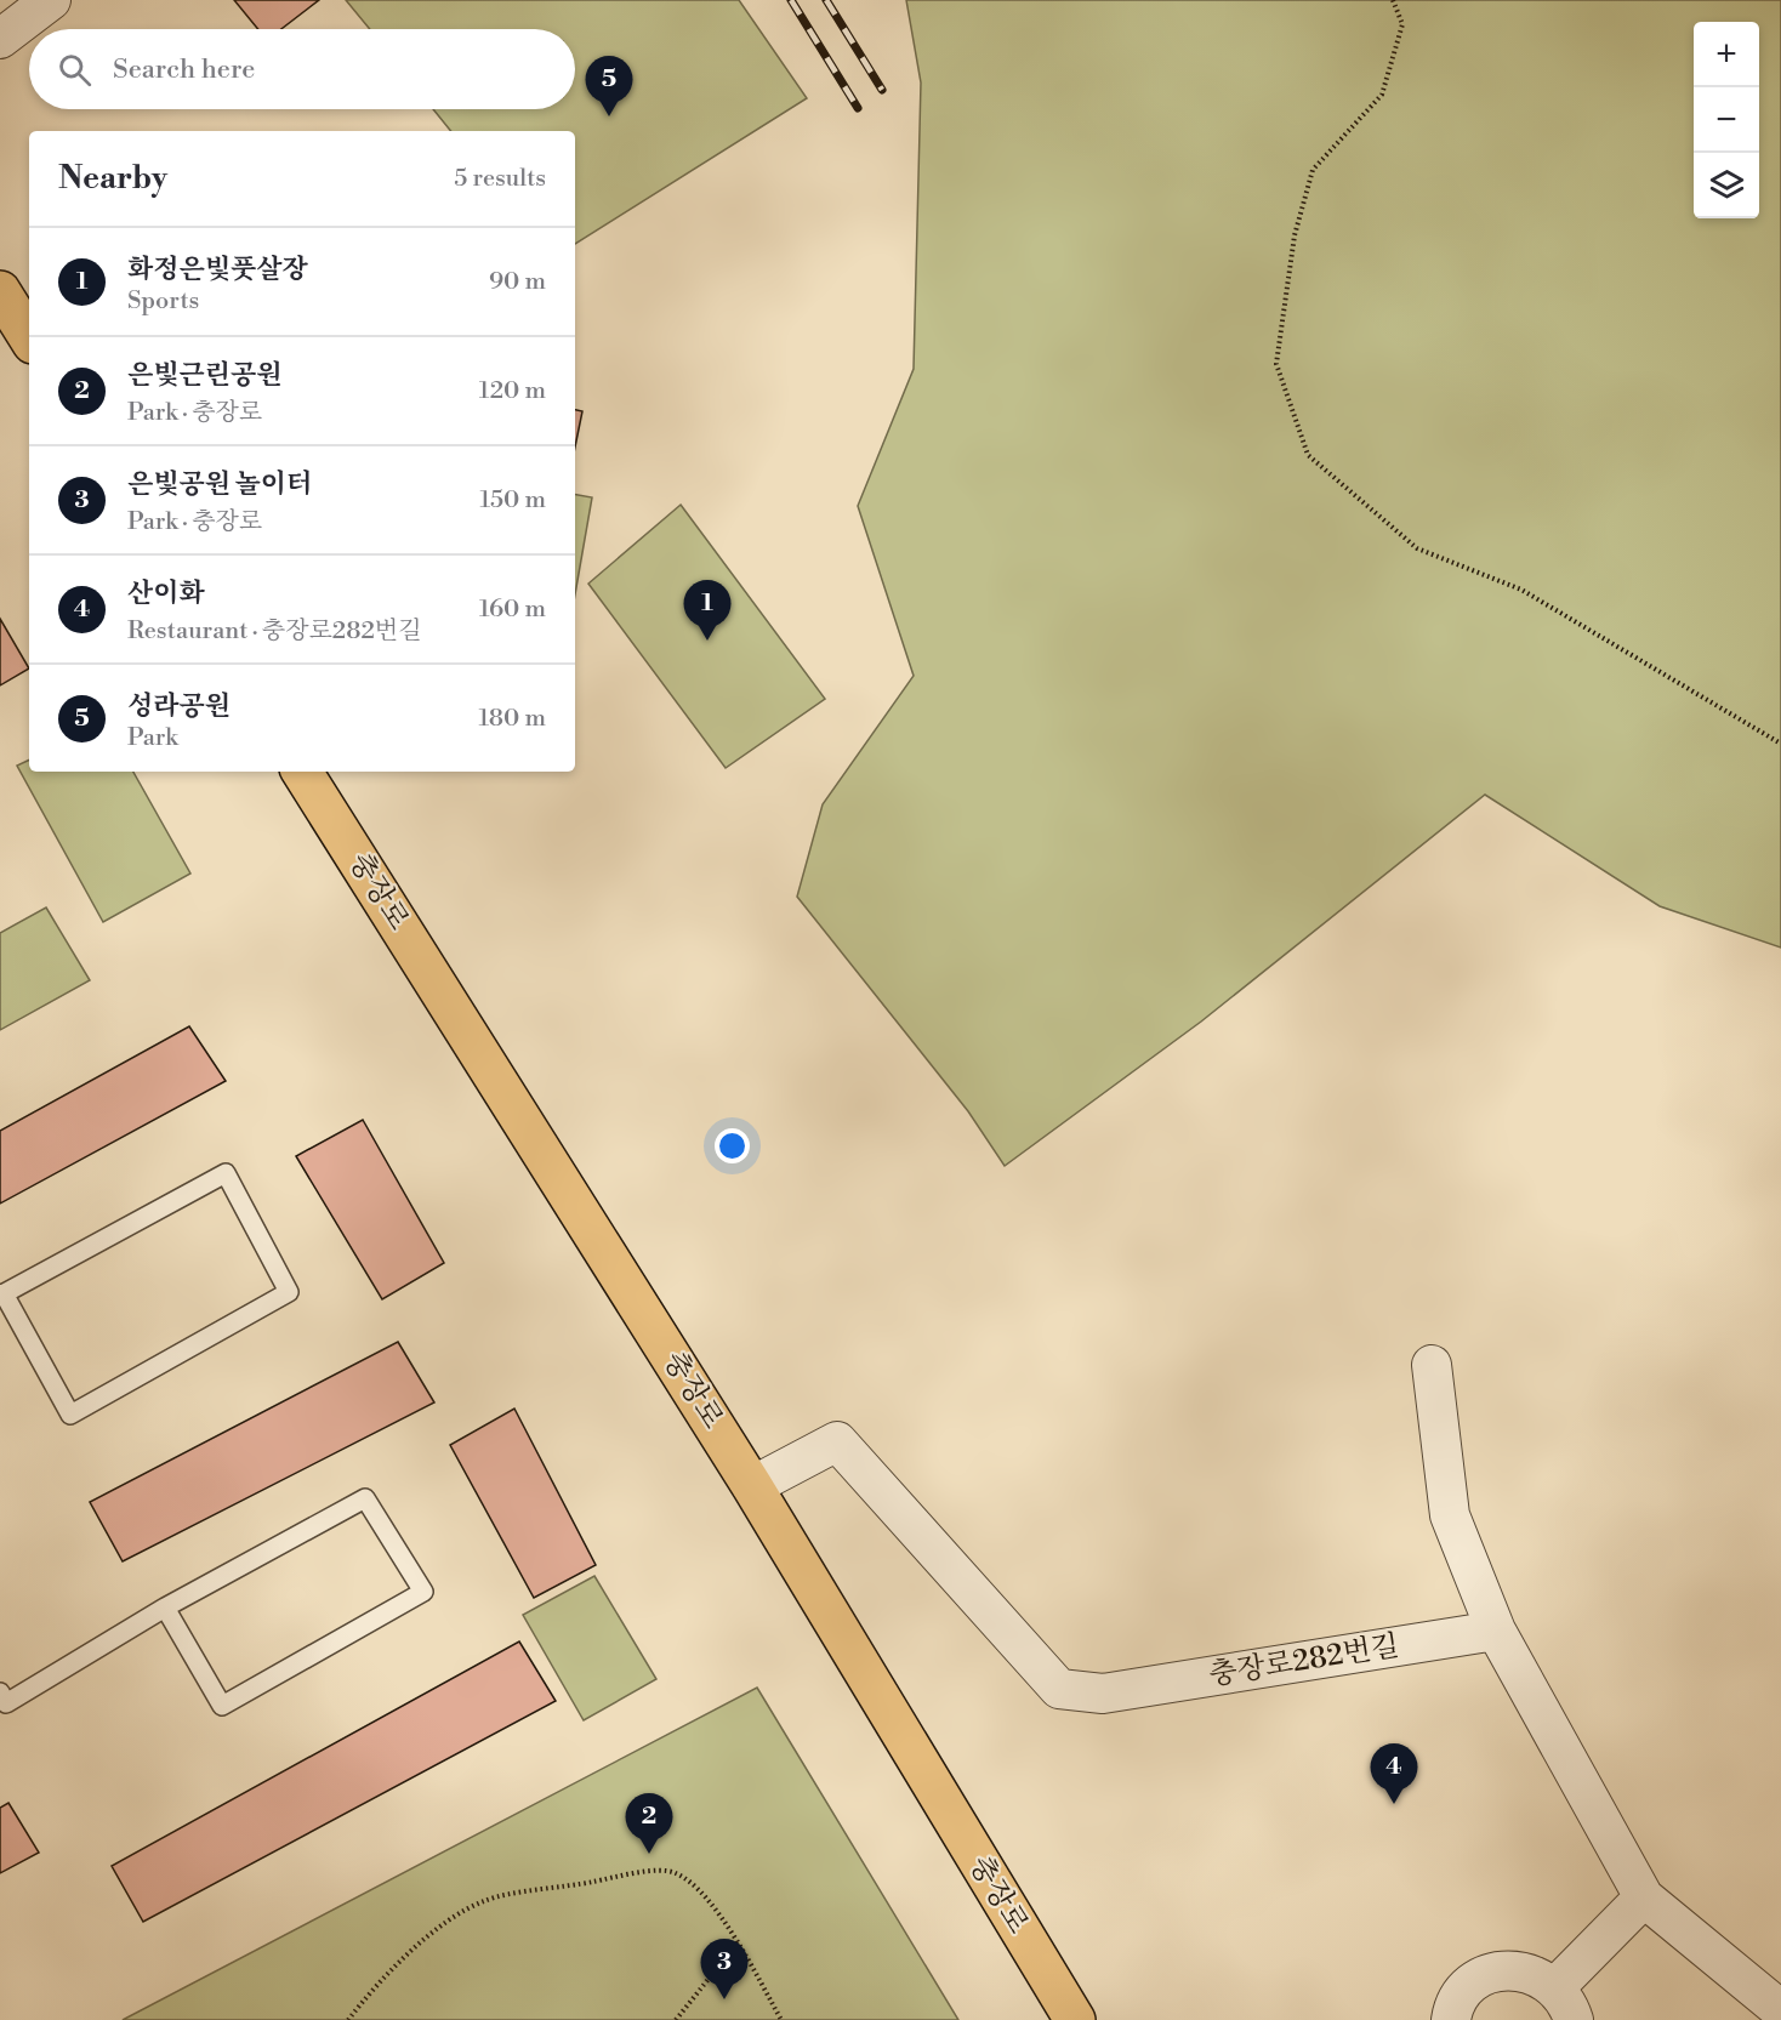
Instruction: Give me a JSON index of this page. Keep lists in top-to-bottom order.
{
  "streets": {
    "main road": ["충장로"],
    "street": ["충장로282번길"]
  },
  "crossings": [
    ["충장로", "충장로282번길"]
  ],
  "page": {
    "map_buttons": ["+", "−"],
    "search": "Search here",
    "pins": [
      "5",
      "1",
      "4",
      "2",
      "3"
    ],
    "heading": ["Nearby", "5 results"],
    "list": [
      {
        "mark": "1",
        "name": "화정은빛풋살장",
        "note": "Sports",
        "value": "90 m"
      },
      {
        "mark": "2",
        "name": "은빛근린공원",
        "note": "Park · 충장로",
        "value": "120 m"
      },
      {
        "mark": "3",
        "name": "은빛공원 놀이터",
        "note": "Park · 충장로",
        "value": "150 m"
      },
      {
        "mark": "4",
        "name": "산이화",
        "note": "Restaurant · 충장로282번길",
        "value": "160 m"
      },
      {
        "mark": "5",
        "name": "성라공원",
        "note": "Park",
        "value": "180 m"
      }
    ]
  }
}
